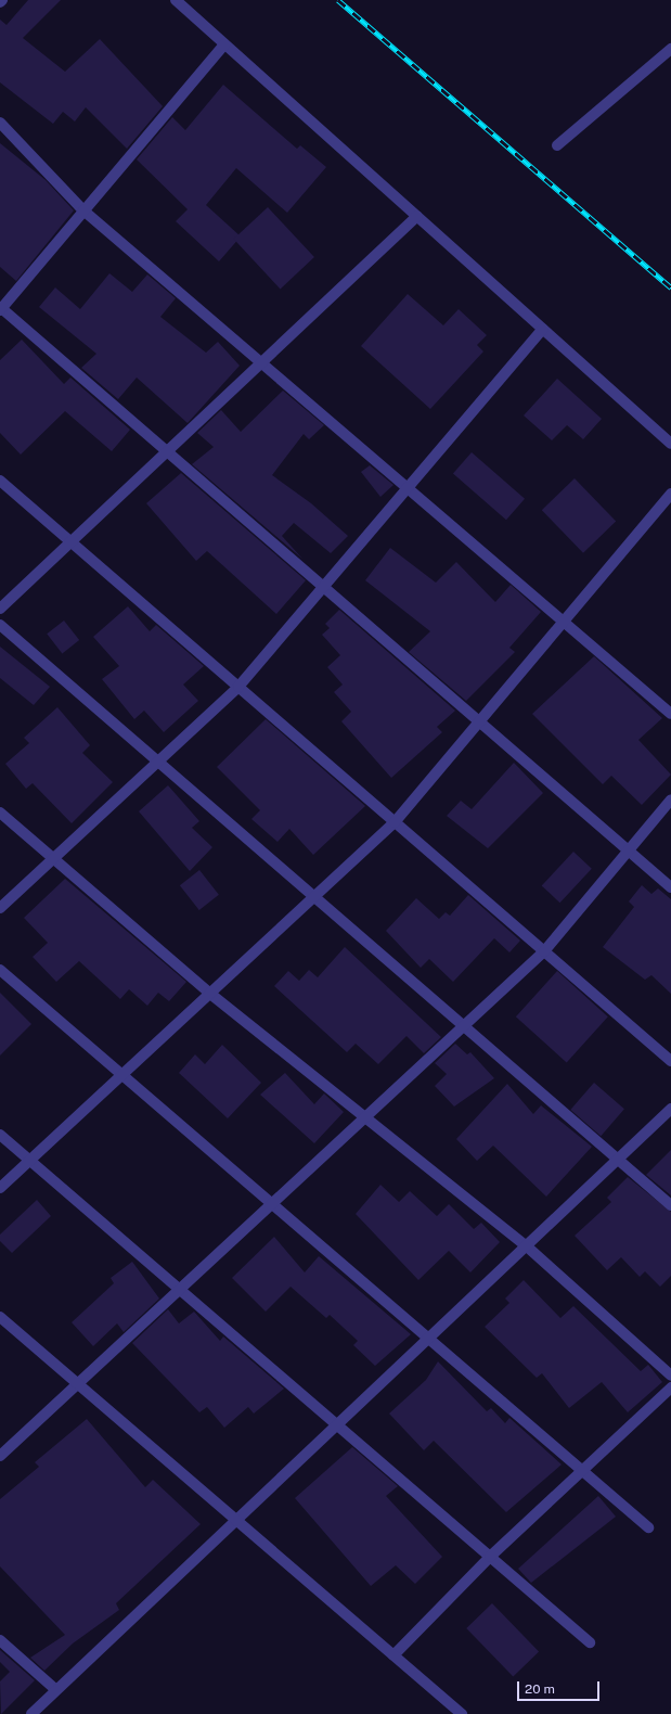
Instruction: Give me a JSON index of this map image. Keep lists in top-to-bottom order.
{
  "scale_bar": "20 m"
}
